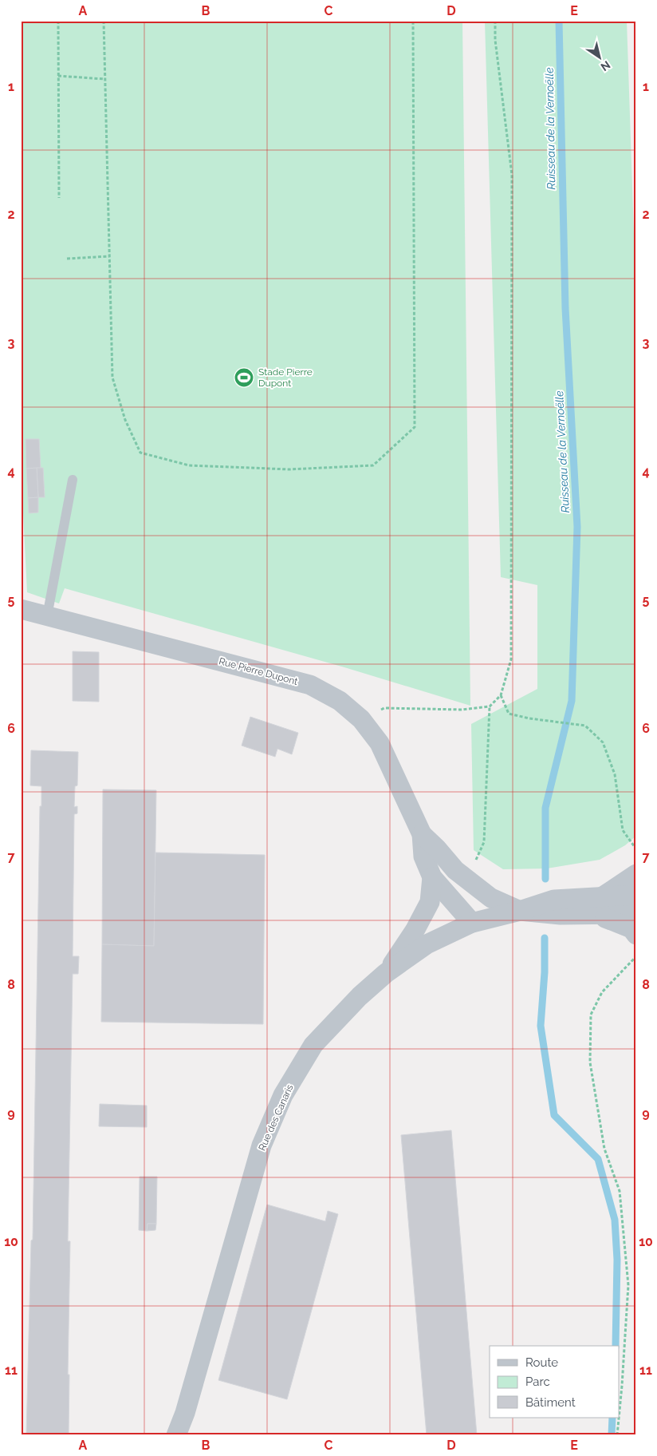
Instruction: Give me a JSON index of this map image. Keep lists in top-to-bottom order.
{
  "streets": {
    "street": ["Rue Pierre Dupont", "Rue des Canaris"]
  },
  "water": ["Ruisseau de la Vernoëlle"],
  "places": {
    "sports": ["Stade Pierre Dupont"]
  },
  "legend": ["Route", "Parc", "Bâtiment"],
  "north": "bottom right",
  "grid": {
    "columns": [
      "A",
      "B",
      "C",
      "D",
      "E"
    ],
    "rows": [
      "1",
      "2",
      "3",
      "4",
      "5",
      "6",
      "7",
      "8",
      "9",
      "10",
      "11"
    ]
  }
}
